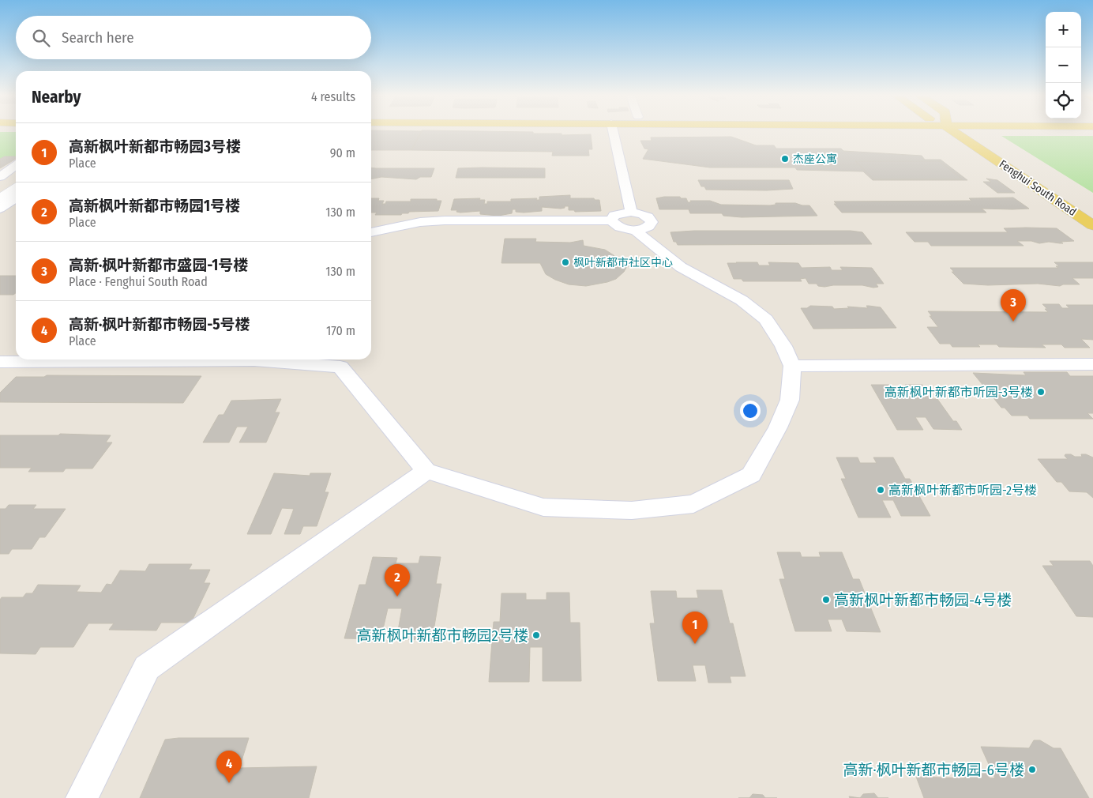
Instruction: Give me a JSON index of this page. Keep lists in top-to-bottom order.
{
  "streets": {
    "main road": ["Fenghui South Road"]
  },
  "places": [
    "杰座公寓",
    "枫叶新都市社区中心",
    "高新枫叶新都市听园-3号楼",
    "高新枫叶新都市听园-2号楼",
    "高新枫叶新都市畅园-4号楼",
    "高新枫叶新都市畅园2号楼",
    "高新·枫叶新都市畅园-6号楼"
  ],
  "page": {
    "map_buttons": ["+", "−"],
    "search": "Search here",
    "heading": ["Nearby", "4 results"],
    "list": [
      {
        "mark": "1",
        "name": "高新枫叶新都市畅园3号楼",
        "note": "Place",
        "value": "90 m"
      },
      {
        "mark": "2",
        "name": "高新枫叶新都市畅园1号楼",
        "note": "Place",
        "value": "130 m"
      },
      {
        "mark": "3",
        "name": "高新·枫叶新都市盛园-1号楼",
        "note": "Place · Fenghui South Road",
        "value": "130 m"
      },
      {
        "mark": "4",
        "name": "高新·枫叶新都市畅园-5号楼",
        "note": "Place",
        "value": "170 m"
      }
    ],
    "pins": [
      "3",
      "2",
      "1",
      "4"
    ]
  }
}
